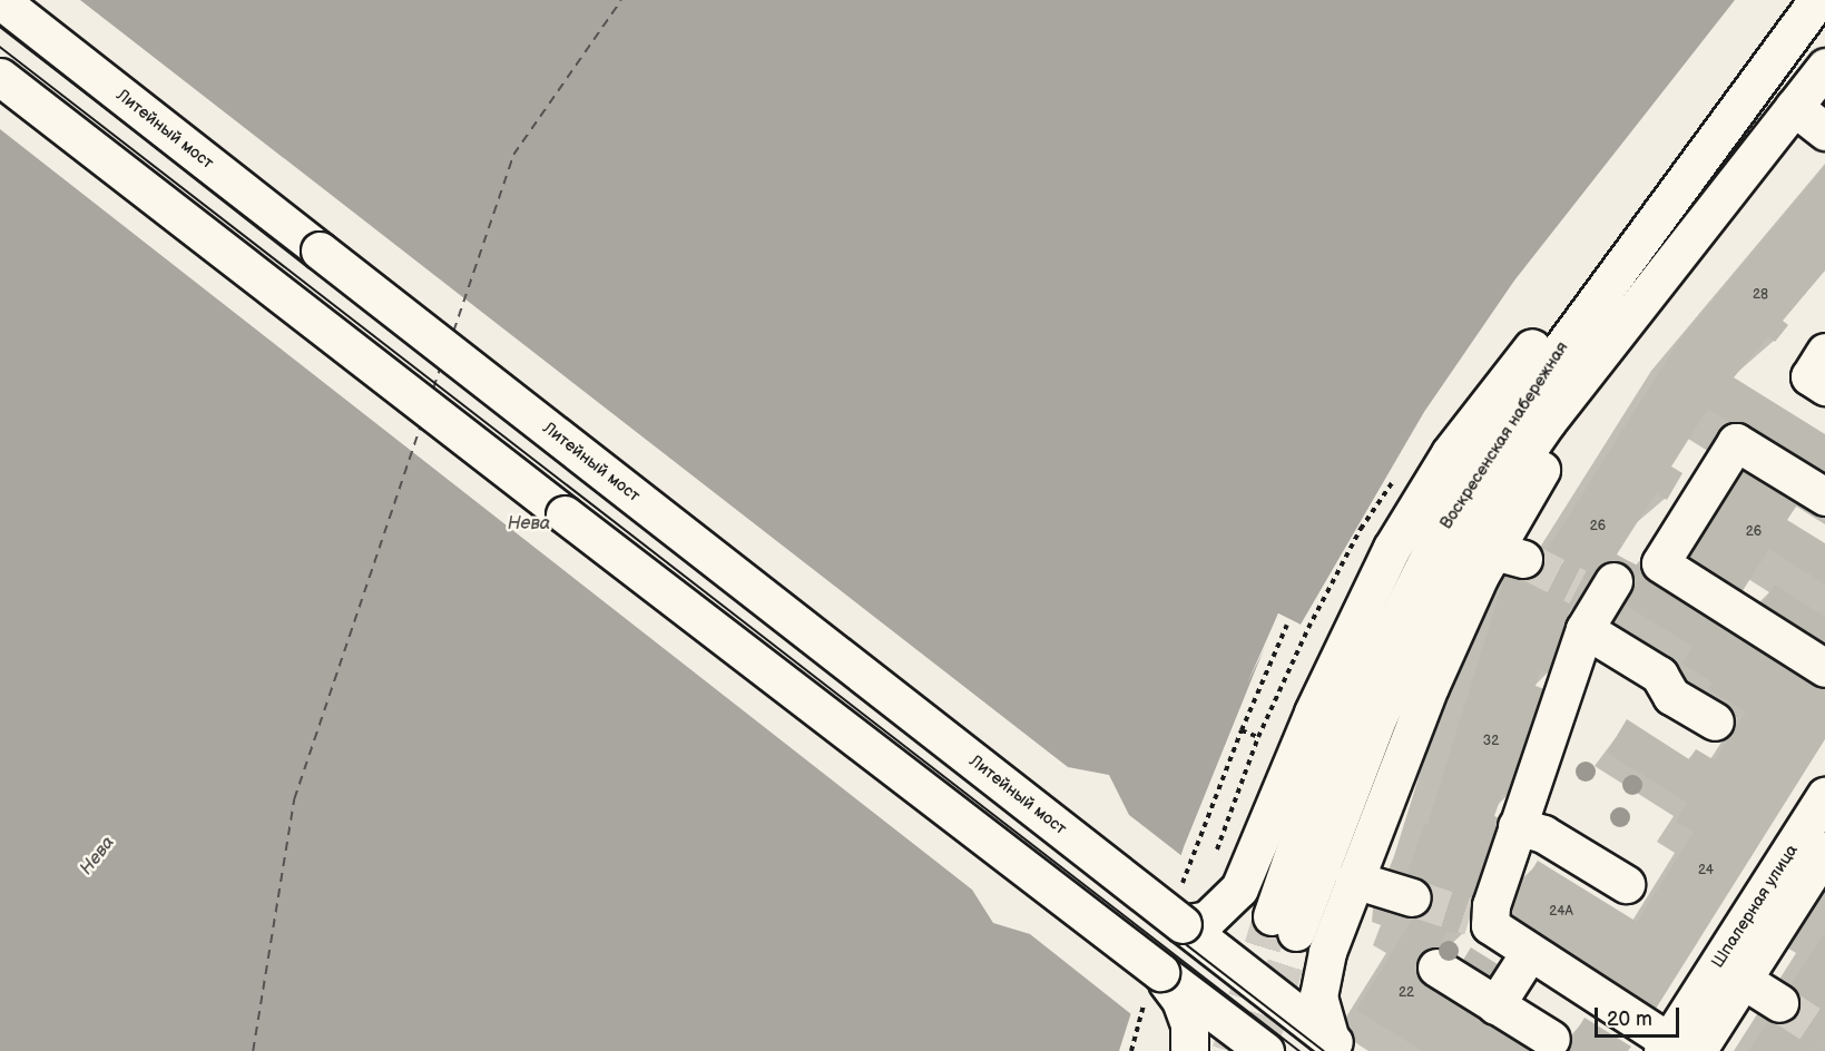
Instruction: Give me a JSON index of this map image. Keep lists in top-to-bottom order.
{
  "streets": {
    "main road": ["Литейный мост", "Воскресенская набережная", "Шпалерная улица"]
  },
  "water": ["Нева"],
  "house_numbers": [
    "28",
    "26",
    "26",
    "32",
    "24",
    "24А",
    "22"
  ],
  "scale_bar": "20 m"
}
